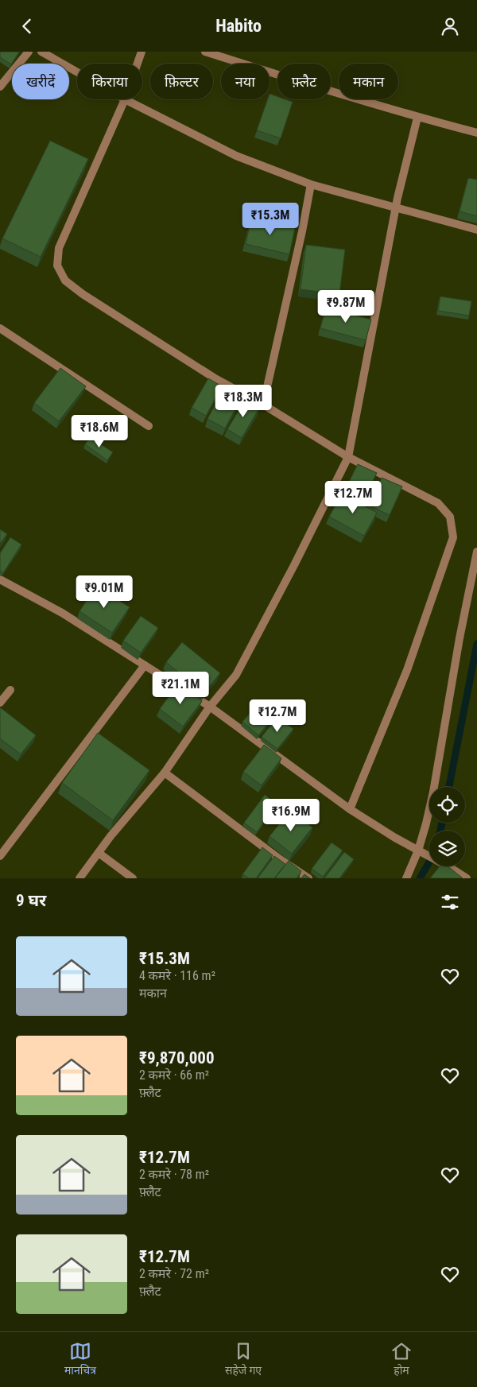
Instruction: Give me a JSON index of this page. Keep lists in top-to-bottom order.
{
  "page": {
    "header": "Habito",
    "chip": [
      "खरीदें",
      "किराया",
      "फ़िल्टर",
      "नया",
      "फ़्लैट",
      "मकान"
    ],
    "price": [
      "₹15.3M",
      "₹9.87M",
      "₹18.3M",
      "₹18.6M",
      "₹12.7M",
      "₹9.01M",
      "₹21.1M",
      "₹12.7M",
      "₹16.9M"
    ],
    "heading": "9 घर",
    "list": [
      {
        "name": "₹15.3M",
        "note": "4 कमरे · 116 m² · मकान"
      },
      {
        "name": "₹9,870,000",
        "note": "2 कमरे · 66 m² · फ़्लैट"
      },
      {
        "name": "₹12.7M",
        "note": "2 कमरे · 78 m² · फ़्लैट"
      },
      {
        "name": "₹12.7M",
        "note": "2 कमरे · 72 m² · फ़्लैट"
      }
    ],
    "tabs": ["मानचित्र", "सहेजे गए", "होम"]
  }
}
